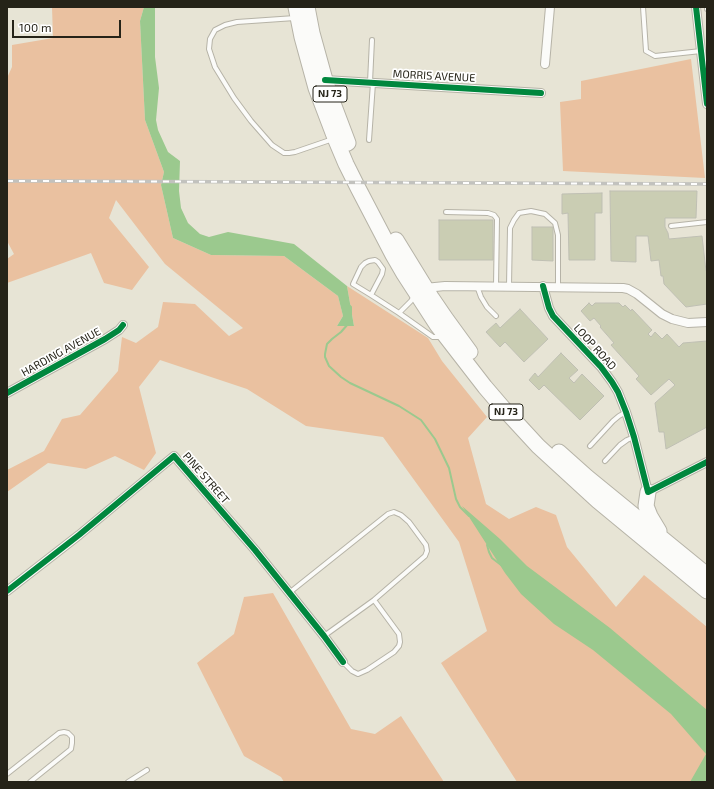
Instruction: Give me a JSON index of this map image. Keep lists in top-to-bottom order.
{
  "streets": {
    "highway": ["NJ 73"],
    "street": [
      "MORRIS AVENUE",
      "LOOP ROAD",
      "HARDING AVENUE",
      "PINE STREET"
    ]
  },
  "crossings": [
    ["MORRIS AVENUE", "NJ 73"]
  ],
  "scale_bar": "100 m"
}
